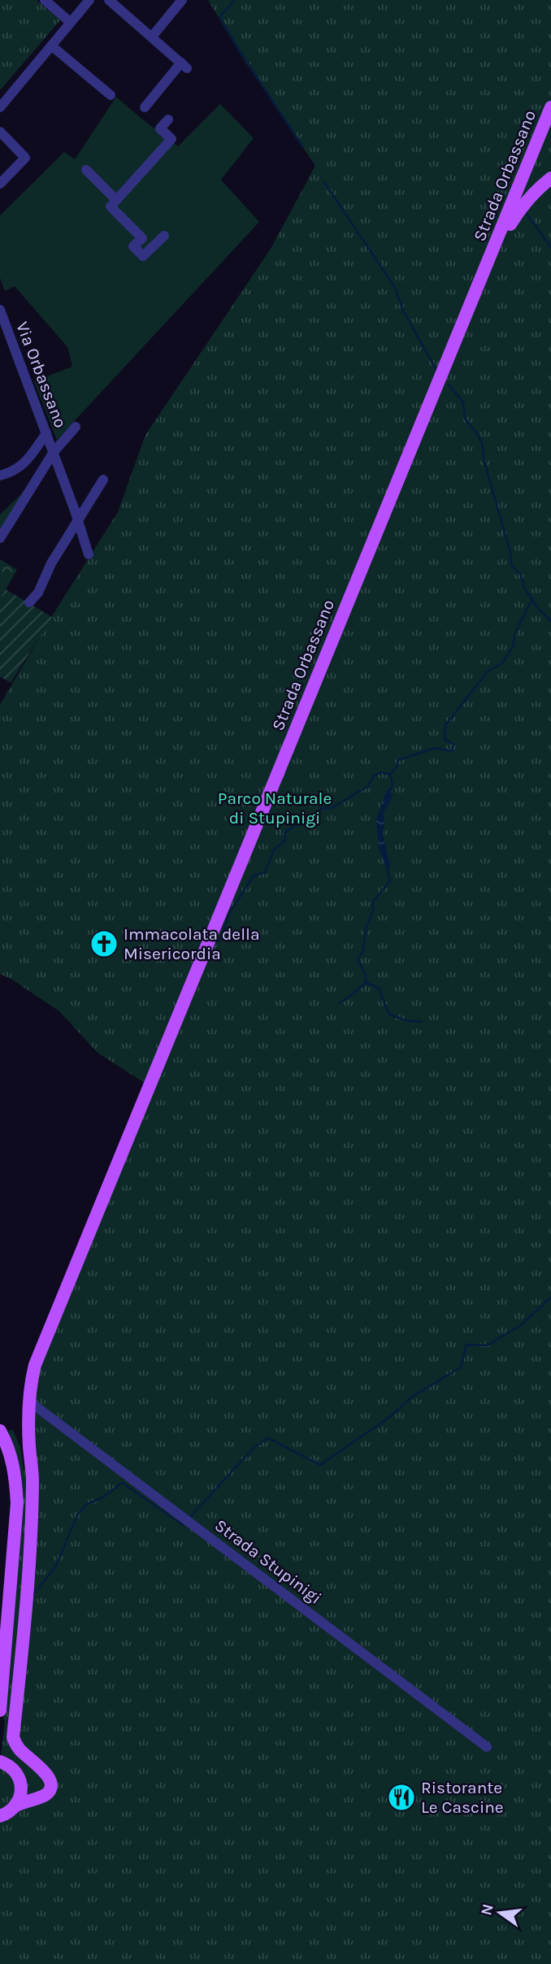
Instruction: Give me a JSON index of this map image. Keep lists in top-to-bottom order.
{
  "streets": {
    "main road": ["Strada Orbassano"],
    "street": ["Via Orbassano", "Strada Stupinigi"]
  },
  "crossings": [
    ["Strada Orbassano", "Strada Stupinigi"]
  ],
  "parks": ["Parco Naturale di Stupinigi"],
  "places": {
    "church": ["Immacolata della Misericordia"],
    "restaurant": ["Ristorante Le Cascine"]
  },
  "north": "left"
}
